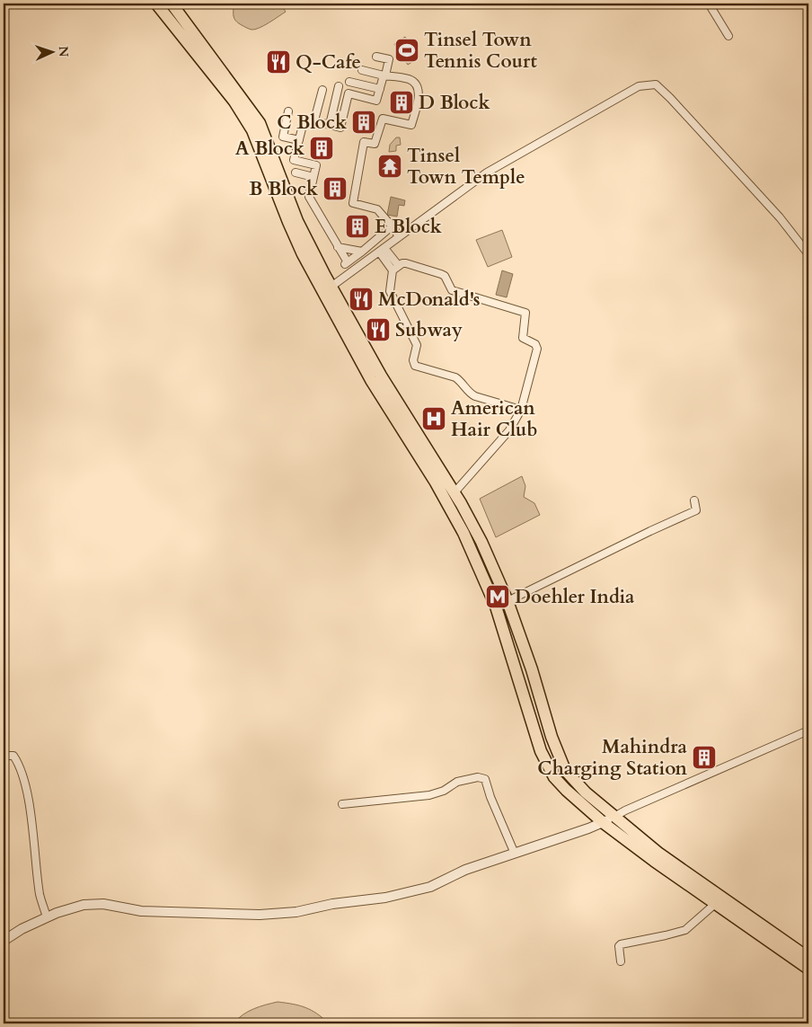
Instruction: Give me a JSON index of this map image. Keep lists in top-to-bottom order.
{
  "places": {
    "sports": ["Tinsel Town Tennis Court"],
    "restaurant": ["Q-Cafe", "McDonald's", "Subway"],
    "building": [
      "D Block",
      "C Block",
      "A Block",
      "B Block",
      "E Block",
      "Mahindra Charging Station"
    ],
    "temple": ["Tinsel Town Temple"],
    "hospital": ["American Hair Club"],
    "metro station": ["Doehler India"]
  },
  "north": "right"
}
